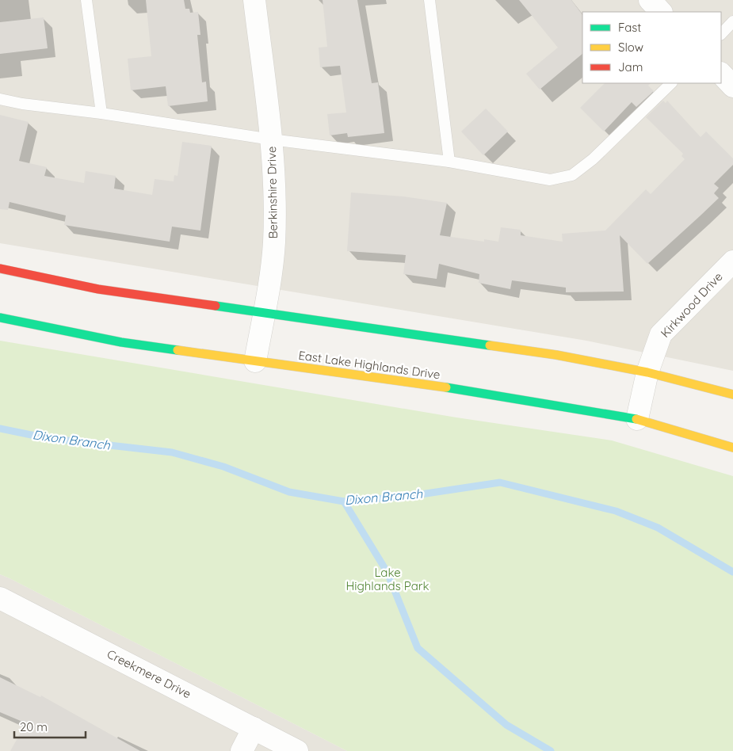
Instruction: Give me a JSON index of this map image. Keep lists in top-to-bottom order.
{
  "streets": {
    "main road": ["East Lake Highlands Drive"],
    "street": ["Berkinshire Drive", "Kirkwood Drive", "Creekmere Drive"]
  },
  "crossings": [
    ["Berkinshire Drive", "East Lake Highlands Drive"],
    ["Kirkwood Drive", "East Lake Highlands Drive"]
  ],
  "water": ["Dixon Branch"],
  "parks": ["Lake Highlands Park"],
  "legend": ["Fast", "Slow", "Jam"],
  "scale_bar": "20 m"
}
